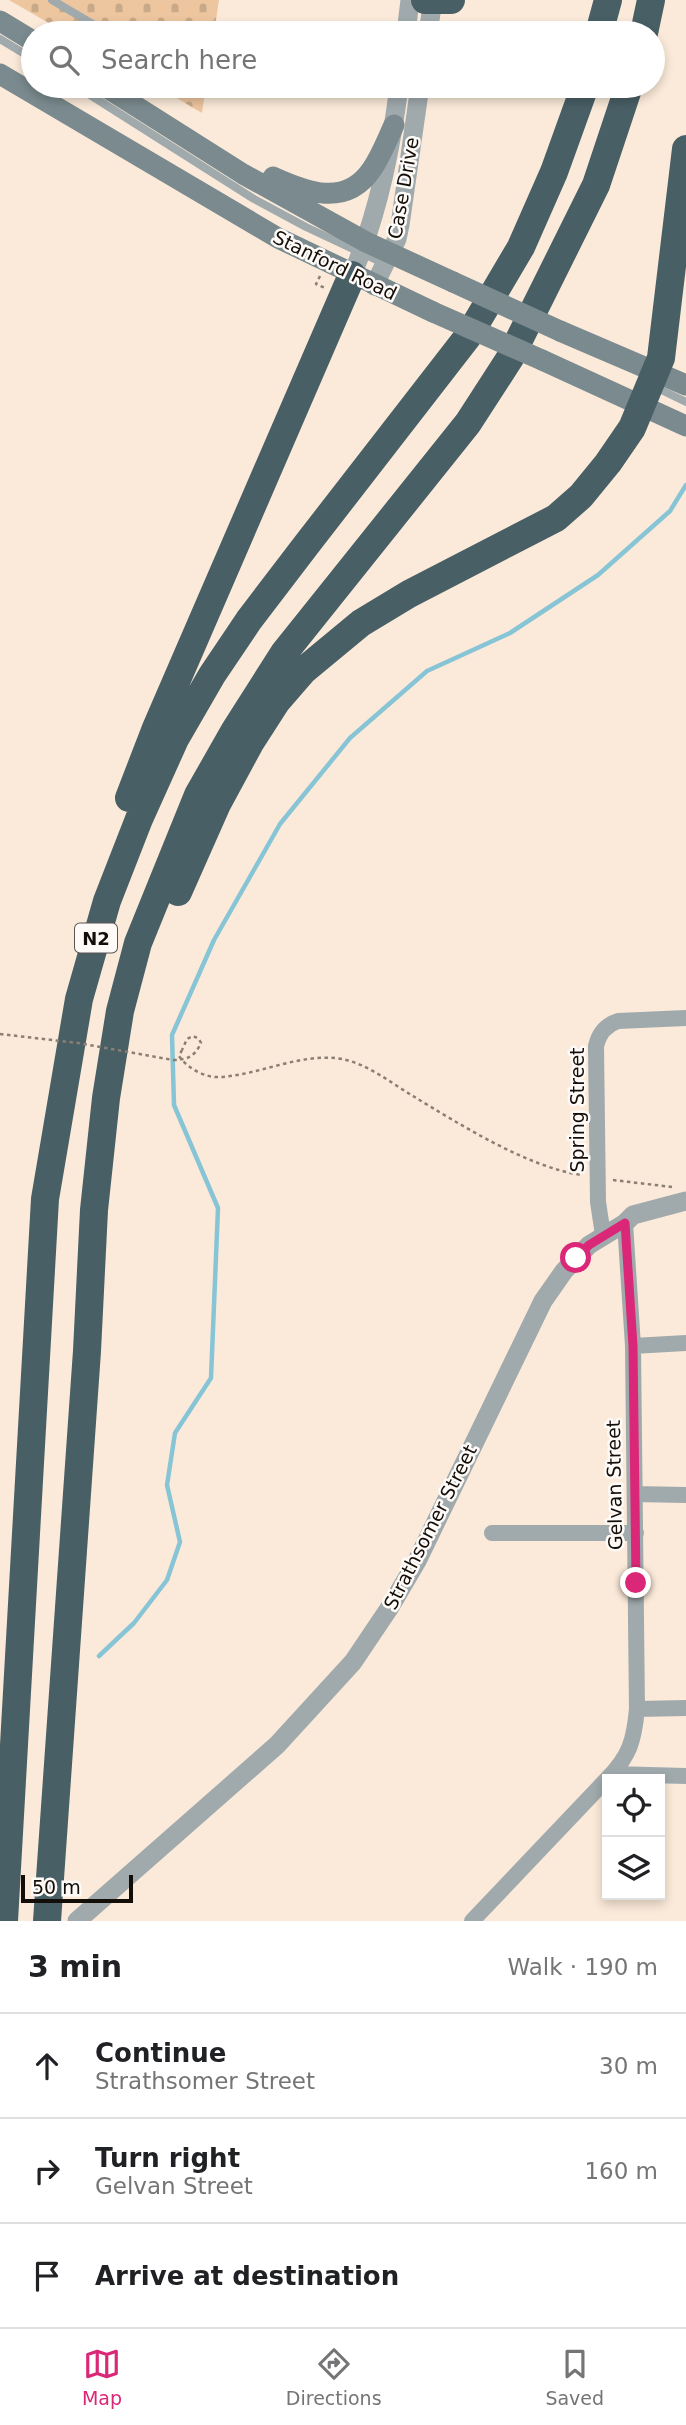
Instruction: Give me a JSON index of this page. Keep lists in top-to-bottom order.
{
  "streets": {
    "highway": ["N2"],
    "main road": ["Stanford Road"],
    "street": [
      "Case Drive",
      "Spring Street",
      "Gelvan Street",
      "Strathsomer Street"
    ]
  },
  "crossings": [
    ["Case Drive", "Stanford Road"],
    ["Spring Street", "Strathsomer Street"],
    ["Gelvan Street", "Strathsomer Street"]
  ],
  "scale_bar": "50 m",
  "page": {
    "search": "Search here",
    "scale": "50 m",
    "heading": ["3 min", "Walk · 190 m"],
    "list": [
      ["Continue", "Strathsomer Street", "30 m"],
      ["Turn right", "Gelvan Street", "160 m"],
      "Arrive at destination"
    ],
    "nav": ["Map", "Directions", "Saved"]
  }
}
